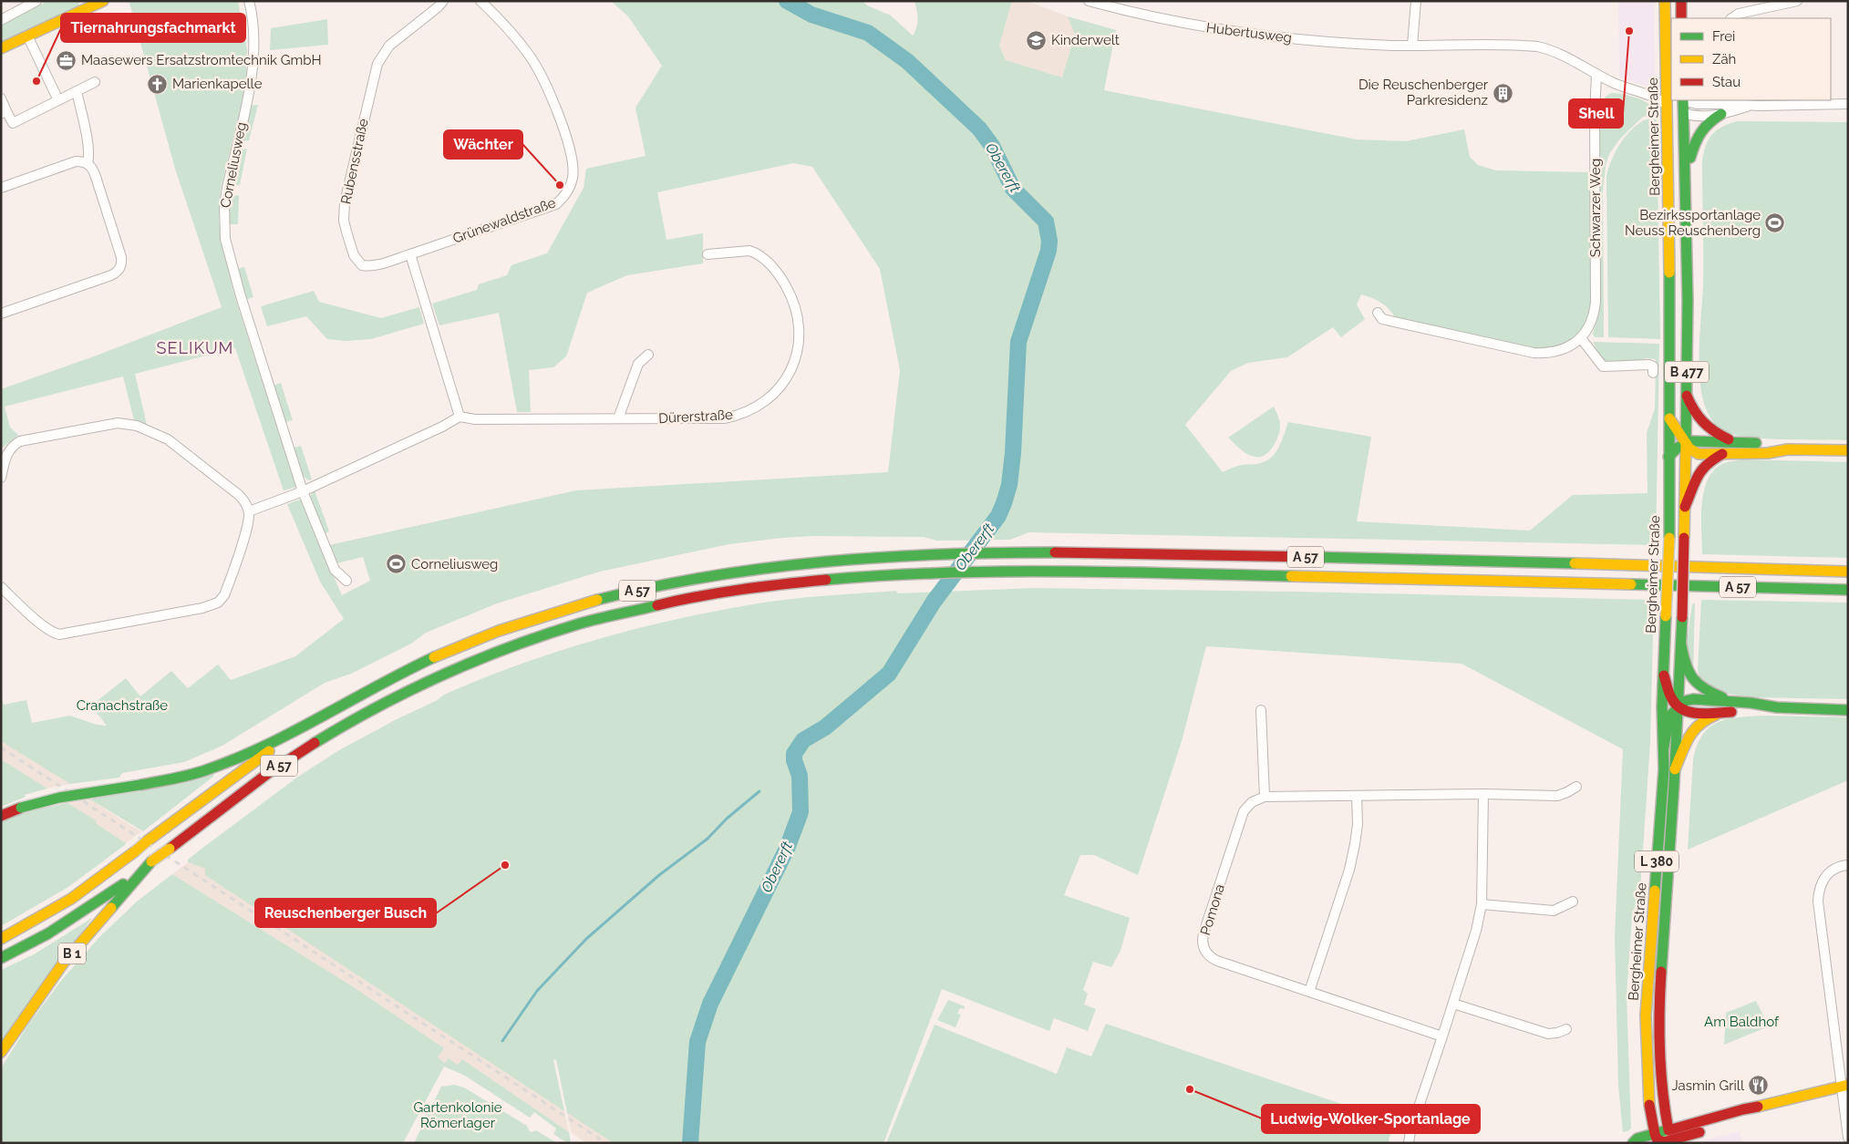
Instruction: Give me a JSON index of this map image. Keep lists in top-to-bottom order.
{
  "streets": {
    "main road": [
      "Bergheimer Straße",
      "B 477",
      "A 57",
      "L 380",
      "B 1"
    ],
    "street": [
      "Hubertusweg",
      "Rubensstraße",
      "Corneliusweg",
      "Schwarzer Weg",
      "Grünewaldstraße",
      "Dürerstraße",
      "Pomona"
    ]
  },
  "crossings": [
    ["Hubertusweg", "Bergheimer Straße"],
    ["Hubertusweg", "Schwarzer Weg"],
    ["Rubensstraße", "Grünewaldstraße"],
    ["A 57", "B 1"]
  ],
  "districts": ["SELIKUM"],
  "water": ["Obererft"],
  "parks": ["Cranachstraße", "Am Baldhof", "Gartenkolonie Römerlager"],
  "places": {
    "other": [
      "Shell",
      "Tiernahrungsfachmarkt",
      "Wächter",
      "Reuschenberger Busch",
      "Ludwig-Wolker-Sportanlage"
    ],
    "school or university": ["Kinderwelt"],
    "office": ["Maasewers Ersatzstromtechnik GmbH"],
    "church": ["Marienkapelle"],
    "building": ["Die Reuschenberger Parkresidenz"],
    "sports": ["Bezirkssportanlage Neuss Reuschenberg", "Corneliusweg"],
    "restaurant": ["Jasmin Grill"]
  },
  "legend": ["Frei", "Zäh", "Stau"]
}
